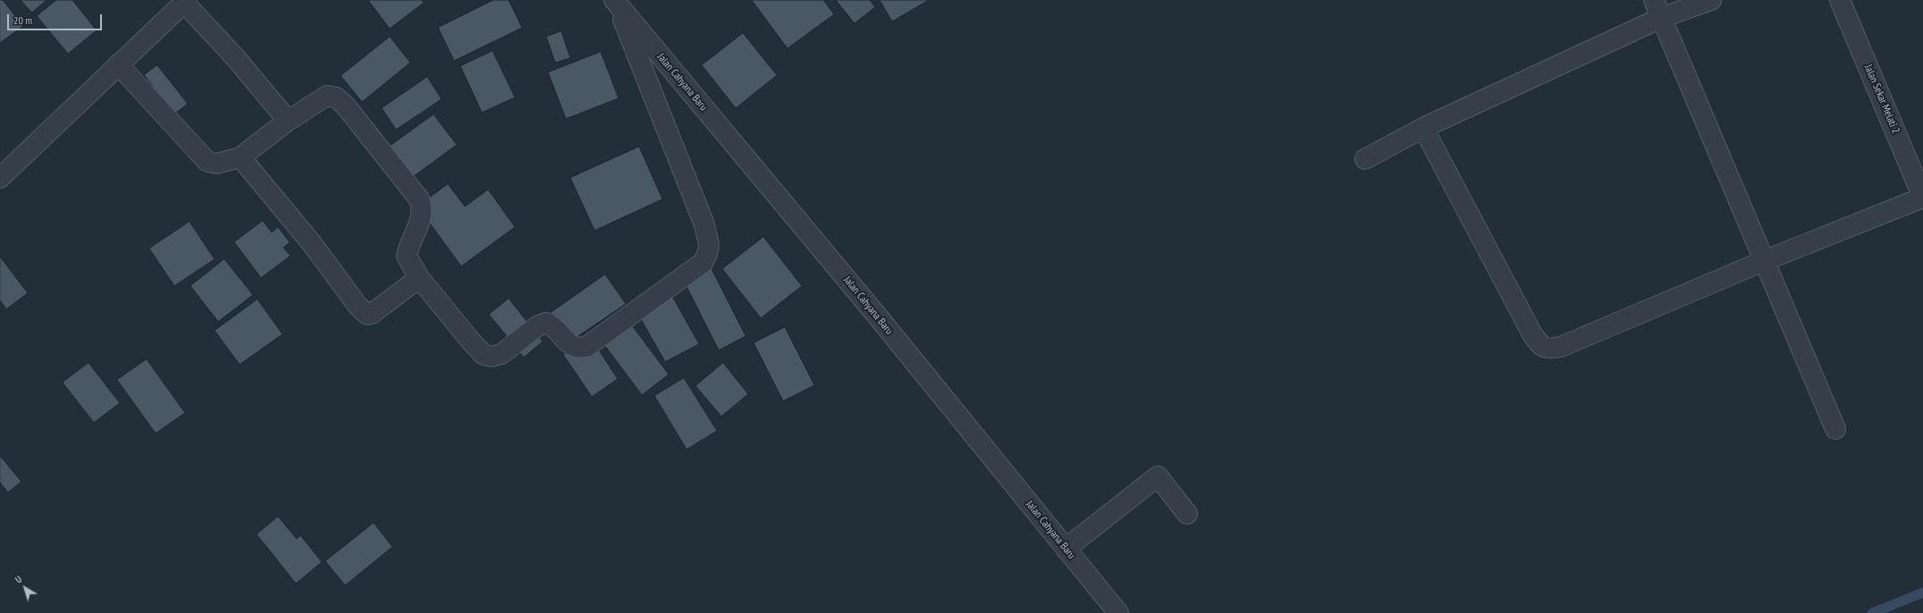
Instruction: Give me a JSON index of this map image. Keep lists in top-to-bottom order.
{
  "streets": {
    "street": ["Jalan Cahyana Baru", "Jalan Sekar Melati 2"]
  },
  "scale_bar": "20 m",
  "north": "top left"
}
